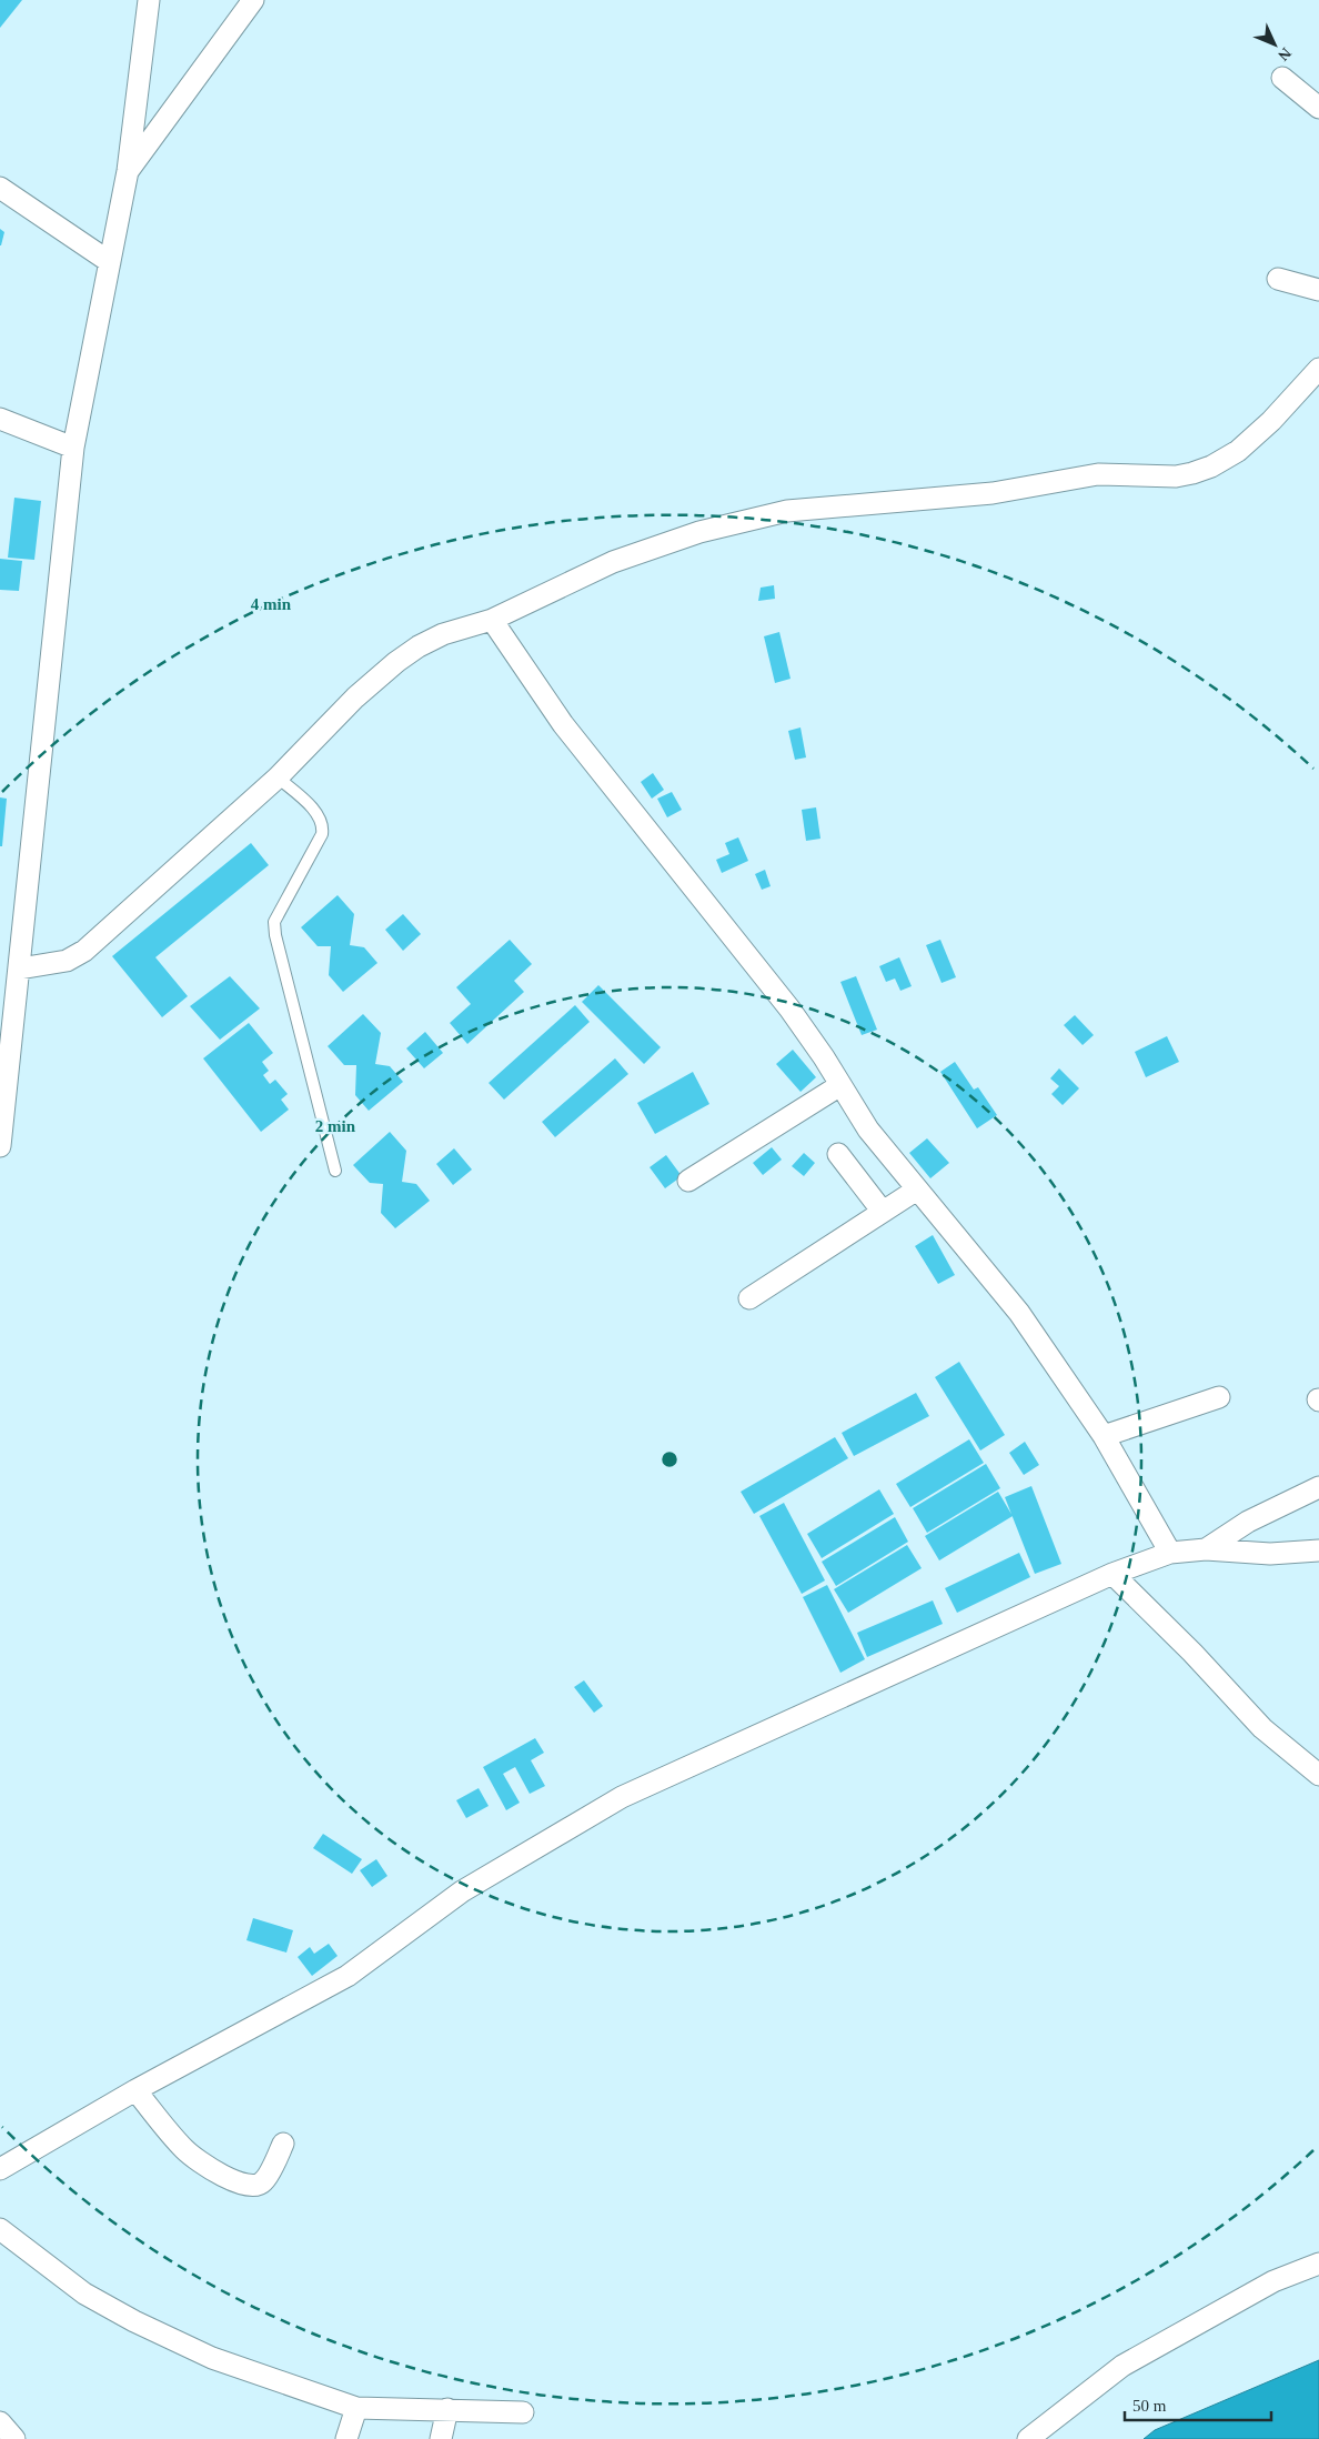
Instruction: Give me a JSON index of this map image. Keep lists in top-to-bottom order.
{
  "scale_bar": "50 m",
  "north": "bottom right",
  "rings": ["4 min", "2 min"]
}
